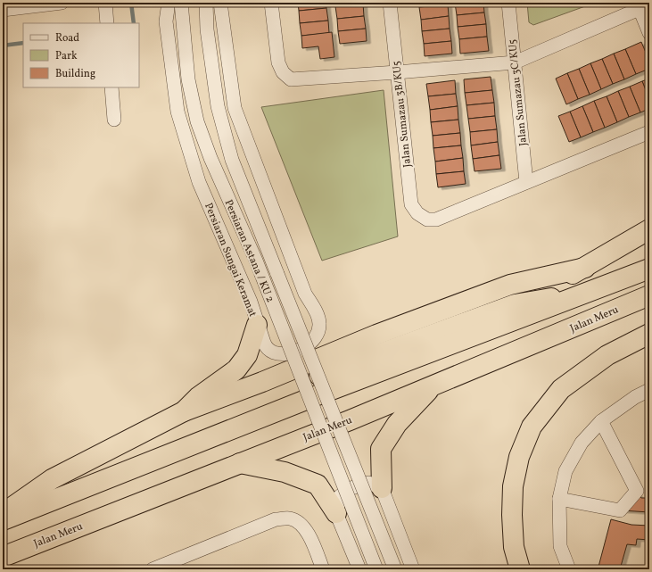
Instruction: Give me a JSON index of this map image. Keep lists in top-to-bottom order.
{
  "streets": {
    "highway": ["Jalan Meru"],
    "street": [
      "Jalan Sumazau 3C/KU5",
      "Jalan Sumazau 3B/KU5",
      "Persiaran Astana / KU 2",
      "Persiaran Sungai Keramat"
    ]
  },
  "crossings": [
    ["Jalan Sumazau 3C/KU5", "Jalan Sumazau 3B/KU5"]
  ],
  "legend": ["Road", "Park", "Building"]
}
